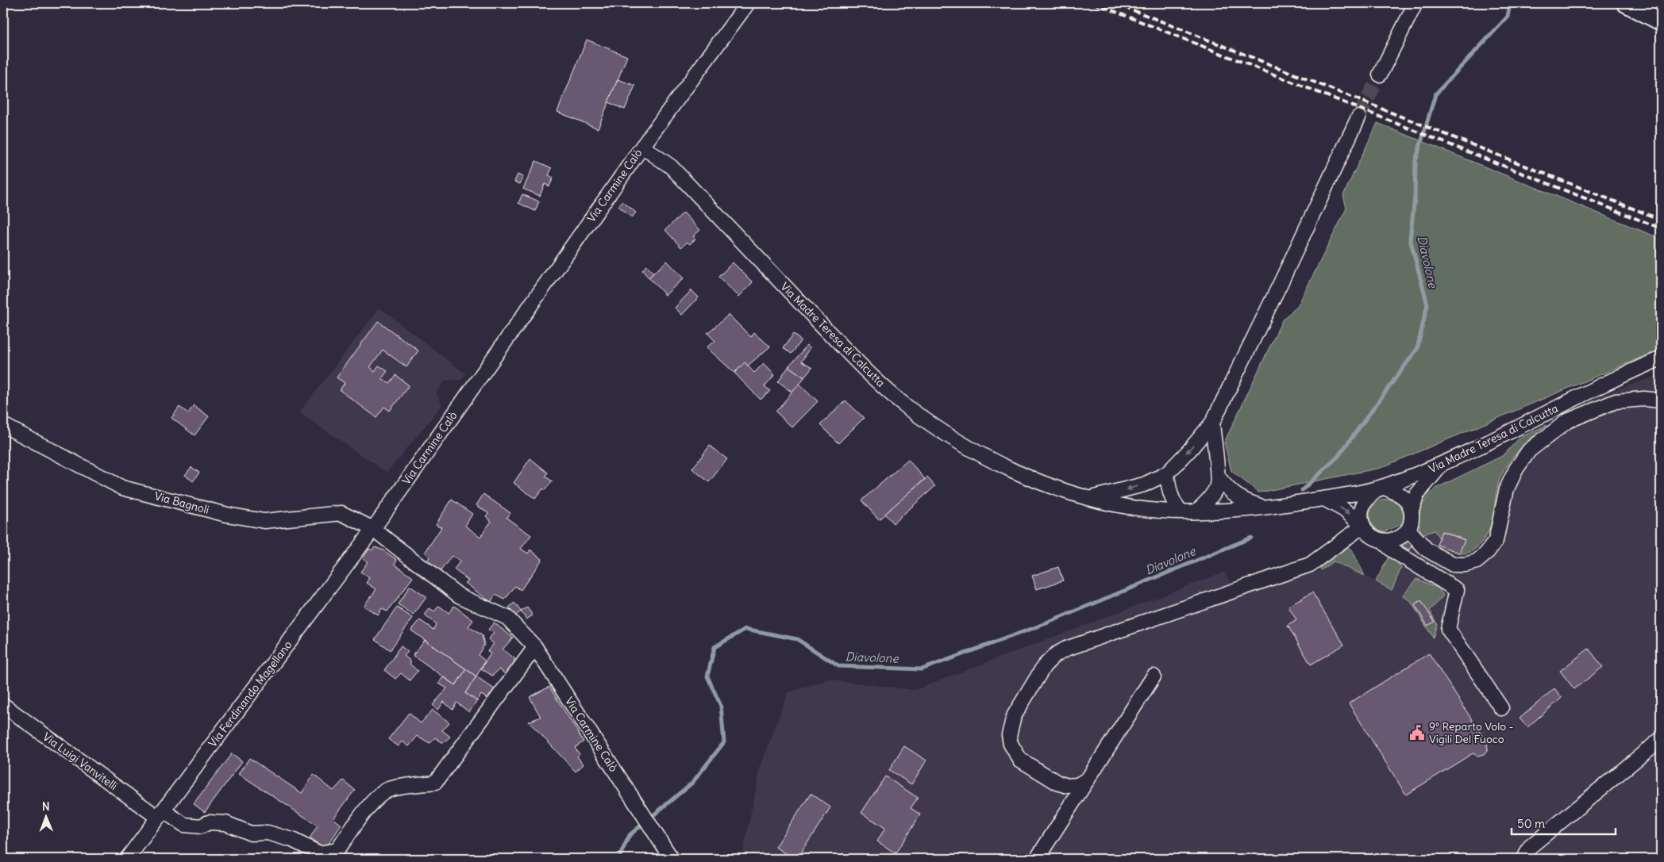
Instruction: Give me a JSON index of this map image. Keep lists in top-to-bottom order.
{
  "streets": {
    "street": [
      "Via Carmine Calò",
      "Via Madre Teresa di Calcutta",
      "Via Bagnoli",
      "Via Ferdinando Magellano",
      "Via Luigi Vanvitelli"
    ]
  },
  "crossings": [
    ["Via Carmine Calò", "Via Madre Teresa di Calcutta"],
    ["Via Carmine Calò", "Via Bagnoli"],
    ["Via Carmine Calò", "Via Ferdinando Magellano"],
    ["Via Carmine Calò", "Via Luigi Vanvitelli"],
    ["Via Bagnoli", "Via Ferdinando Magellano"],
    ["Via Ferdinando Magellano", "Via Luigi Vanvitelli"]
  ],
  "water": ["Diavolone"],
  "places": {
    "public building": ["9º Reparto Volo - Vigili Del Fuoco"]
  },
  "scale_bar": "50 m",
  "north": "top"
}
